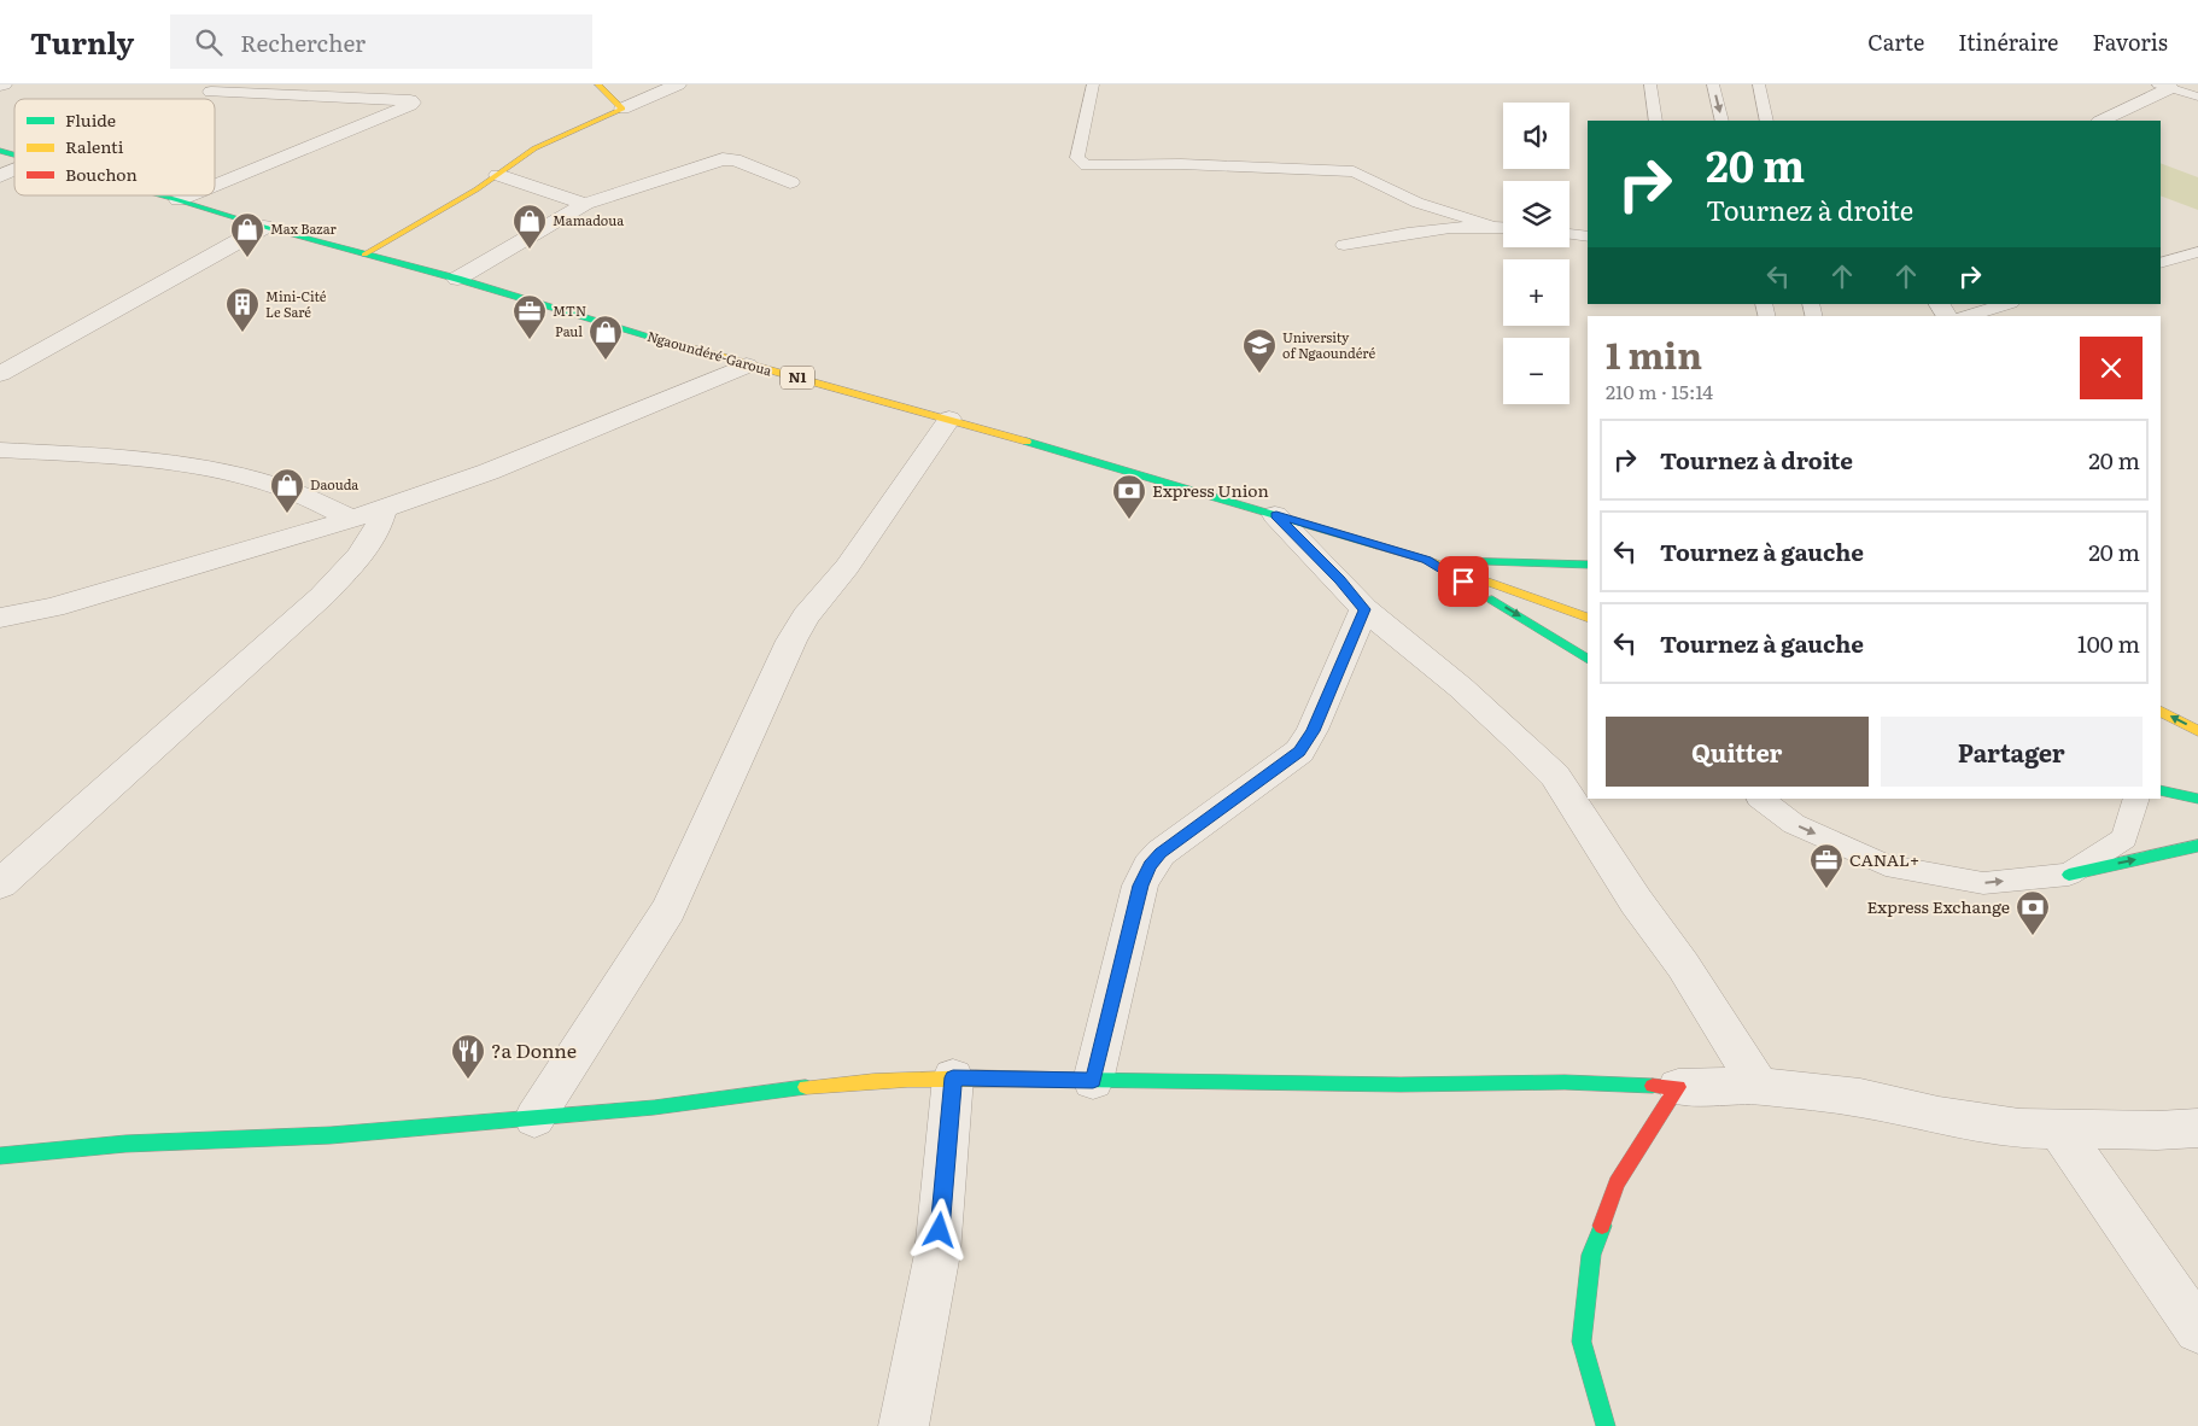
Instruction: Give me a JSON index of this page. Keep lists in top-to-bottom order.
{
  "streets": {
    "main road": ["Ngaoundéré-Garoua", "N1"]
  },
  "places": {
    "shop": [
      "Mamadoua",
      "Max Bazar",
      "Paul",
      "Daouda"
    ],
    "building": ["Mini-Cité Le Saré"],
    "office": ["MTN", "CANAL+"],
    "school or university": ["University of Ngaoundéré"],
    "bank": ["Express Union", "Express Exchange"],
    "restaurant": ["?a Donne"]
  },
  "legend": ["Fluide", "Ralenti", "Bouchon"],
  "page": {
    "header": "Turnly",
    "search": "Rechercher",
    "nav": ["Carte", "Itinéraire", "Favoris"],
    "map_buttons": ["+", "−"],
    "turn": ["20 m", "Tournez à droite"],
    "heading": ["1 min", "210 m · 15:14"],
    "list": [
      {
        "name": "Tournez à droite",
        "value": "20 m"
      },
      {
        "name": "Tournez à gauche",
        "value": "20 m"
      },
      {
        "name": "Tournez à gauche",
        "value": "100 m"
      }
    ],
    "buttons": ["Quitter", "Partager"]
  }
}
